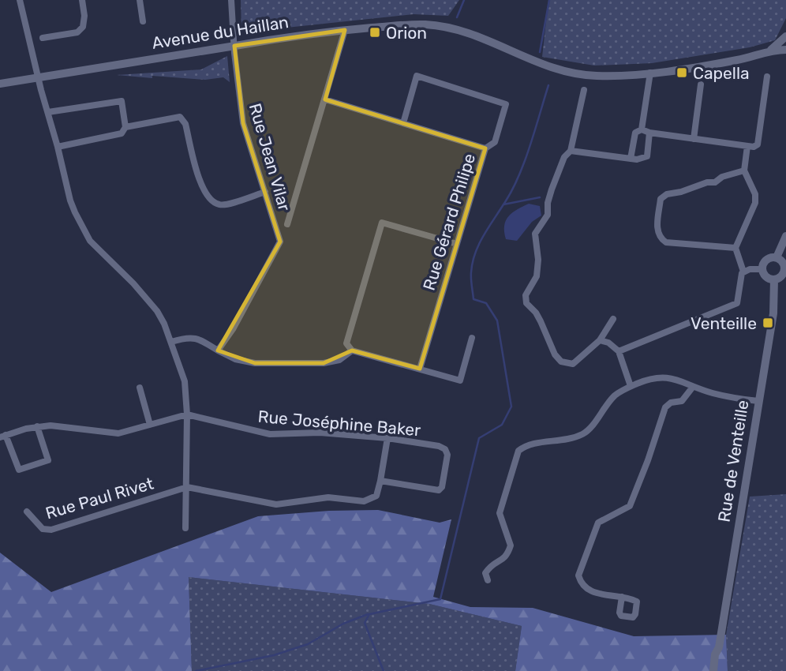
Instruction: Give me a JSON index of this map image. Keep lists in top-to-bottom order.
{
  "streets": {
    "street": [
      "Avenue du Haillan",
      "Rue Jean Vilar",
      "Rue Gérard Philipe",
      "Rue Joséphine Baker",
      "Rue de Venteille",
      "Rue Paul Rivet"
    ]
  },
  "crossings": [
    ["Avenue du Haillan", "Rue Jean Vilar"]
  ],
  "places": {
    "transit": ["Orion", "Capella", "Venteille"]
  }
}
